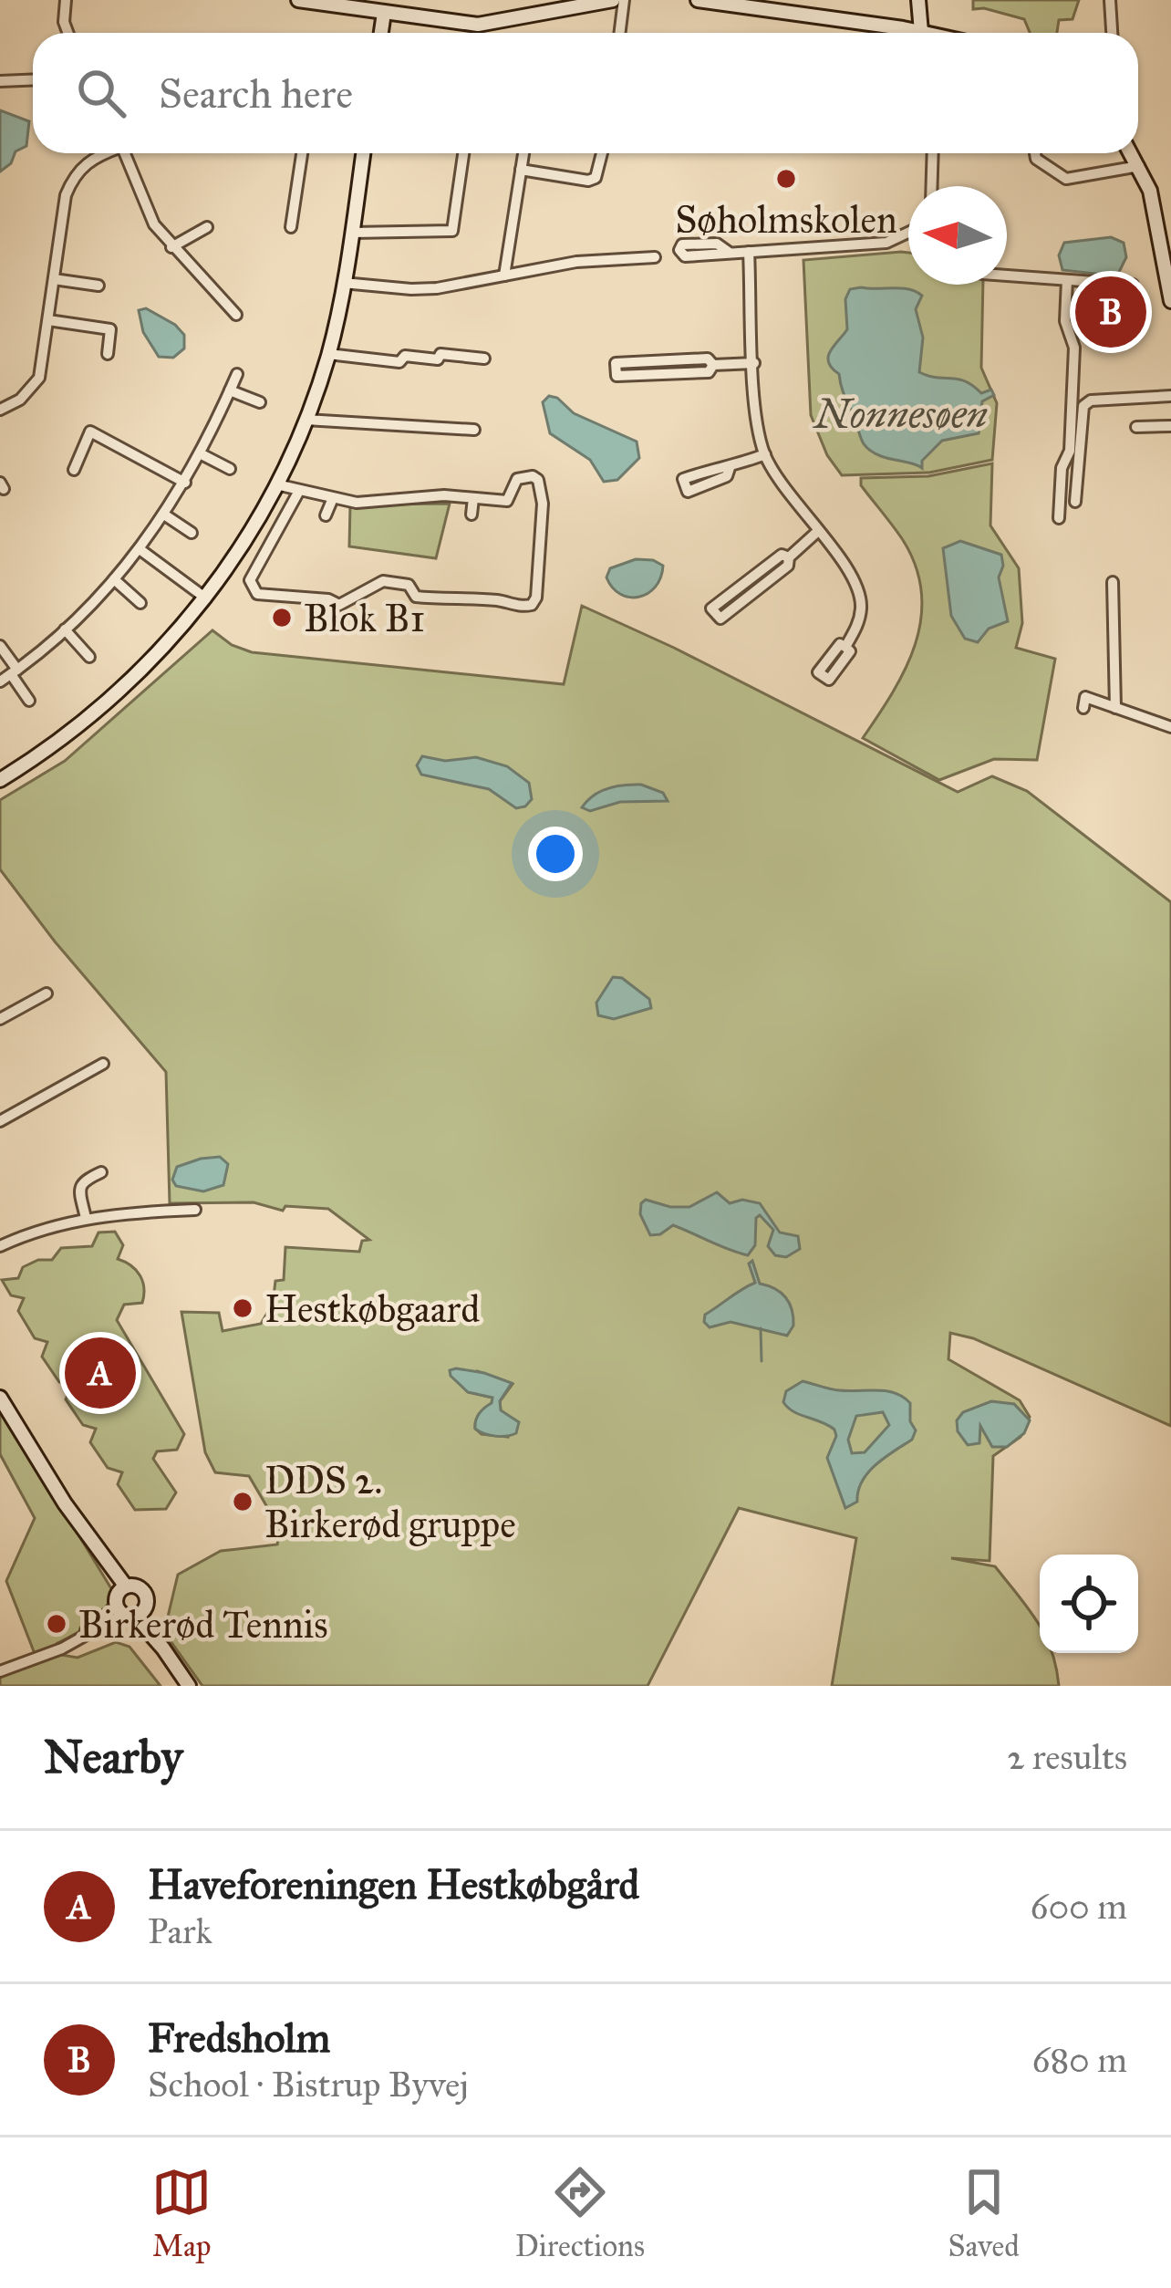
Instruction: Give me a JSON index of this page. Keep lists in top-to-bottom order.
{
  "water": ["Nonnesøen"],
  "places": [
    "Søholmskolen",
    "Blok B1",
    "Hestkøbgaard",
    "DDS 2. Birkerød gruppe",
    "Birkerød Tennis"
  ],
  "north": "left",
  "page": {
    "search": "Search here",
    "pins": ["B", "A"],
    "heading": ["Nearby", "2 results"],
    "list": [
      {
        "mark": "A",
        "name": "Haveforeningen Hestkøbgård",
        "note": "Park",
        "value": "600 m"
      },
      {
        "mark": "B",
        "name": "Fredsholm",
        "note": "School · Bistrup Byvej",
        "value": "680 m"
      }
    ],
    "nav": ["Map", "Directions", "Saved"]
  }
}
